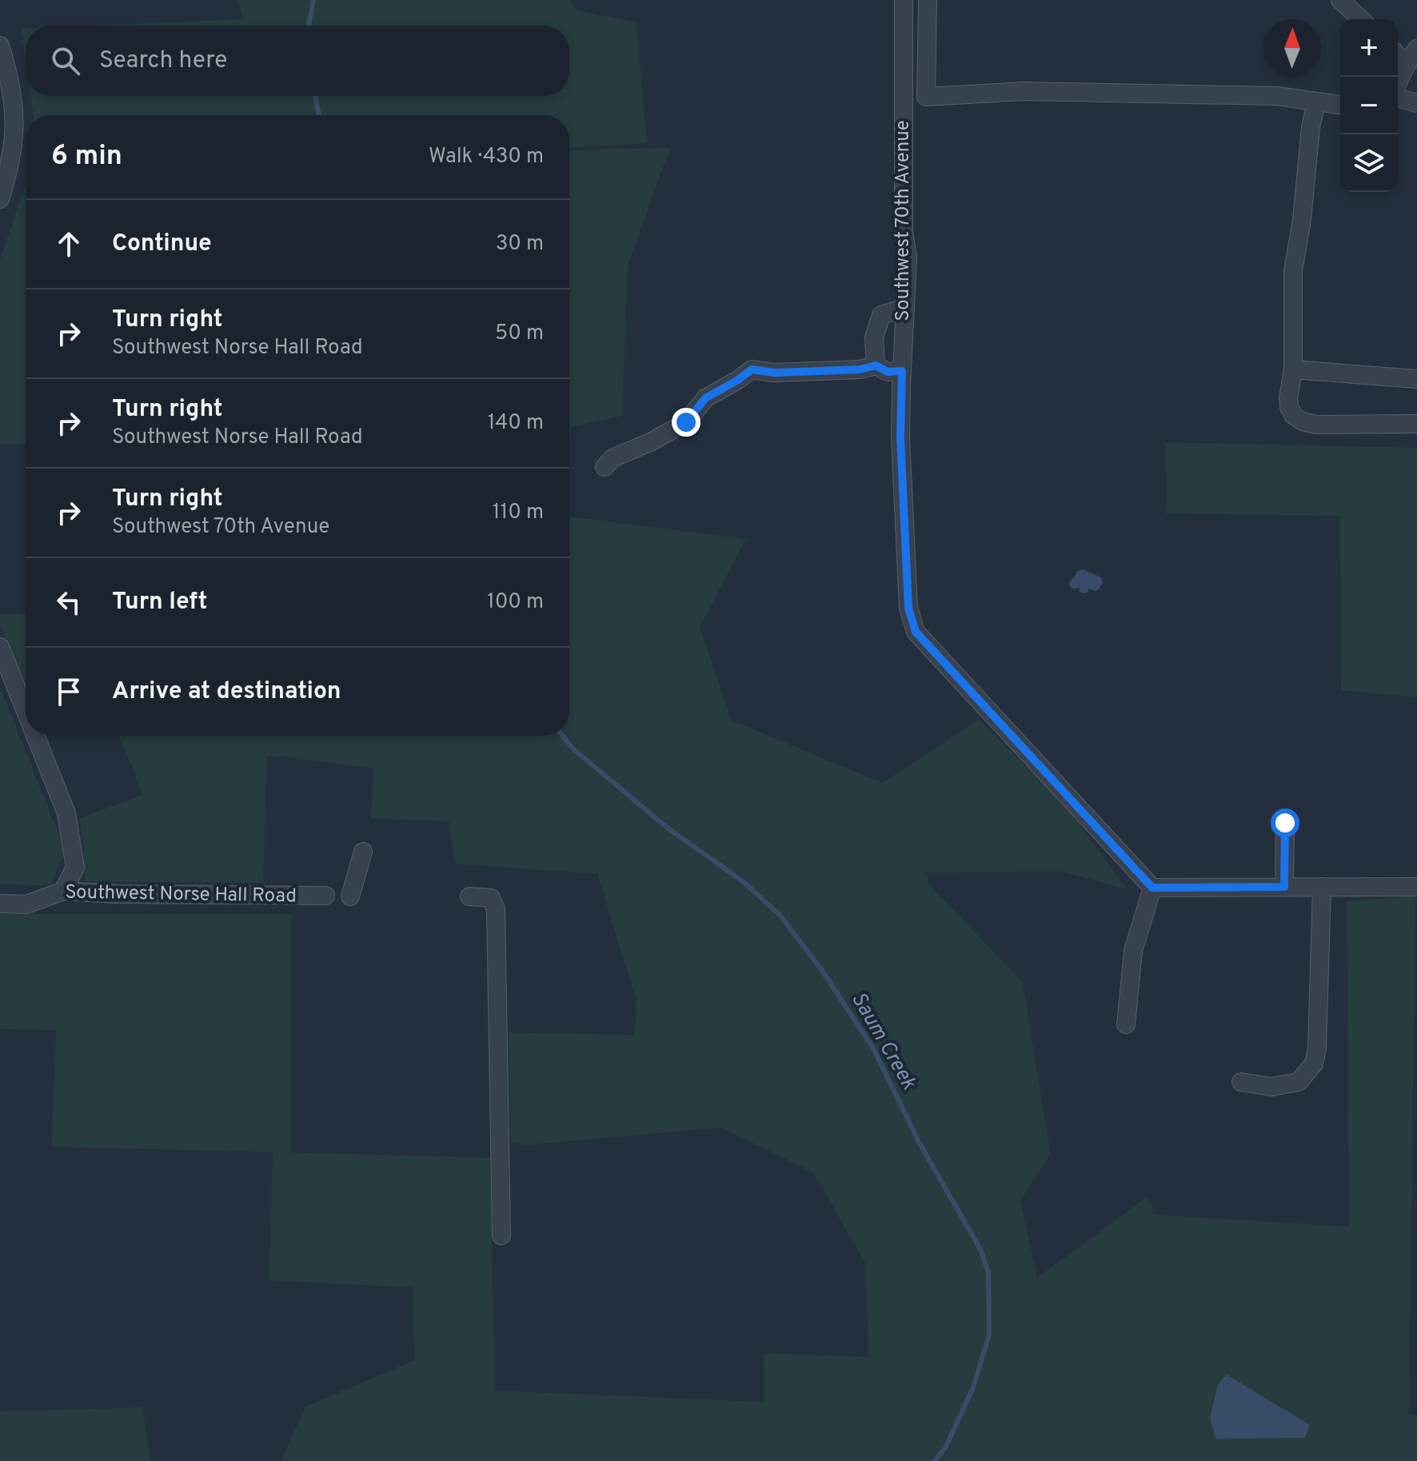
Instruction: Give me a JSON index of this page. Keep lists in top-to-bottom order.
{
  "streets": {
    "street": ["Southwest 70th Avenue", "Southwest Norse Hall Road"]
  },
  "water": ["Saum Creek"],
  "north": "top",
  "page": {
    "map_buttons": ["+", "−"],
    "search": "Search here",
    "heading": ["6 min", "Walk · 430 m"],
    "list": [
      ["Continue", "30 m"],
      ["Turn right", "Southwest Norse Hall Road", "50 m"],
      ["Turn right", "Southwest Norse Hall Road", "140 m"],
      ["Turn right", "Southwest 70th Avenue", "110 m"],
      ["Turn left", "100 m"],
      "Arrive at destination"
    ]
  }
}
